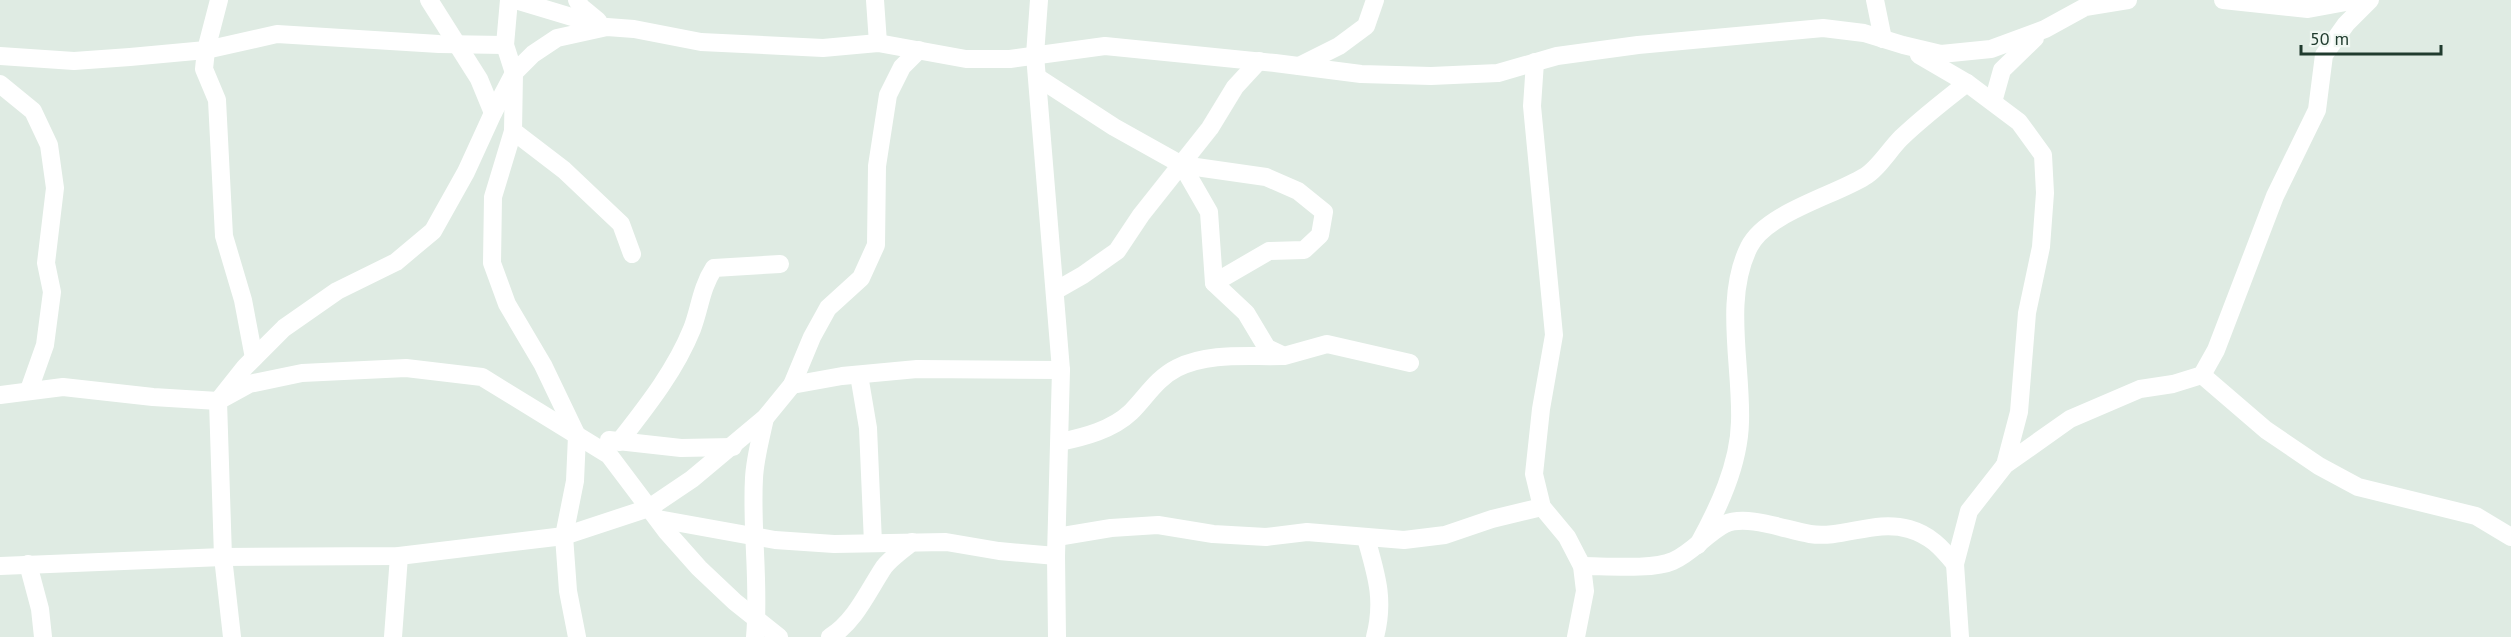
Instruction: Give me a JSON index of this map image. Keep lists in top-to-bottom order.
{
  "scale_bar": "50 m"
}
